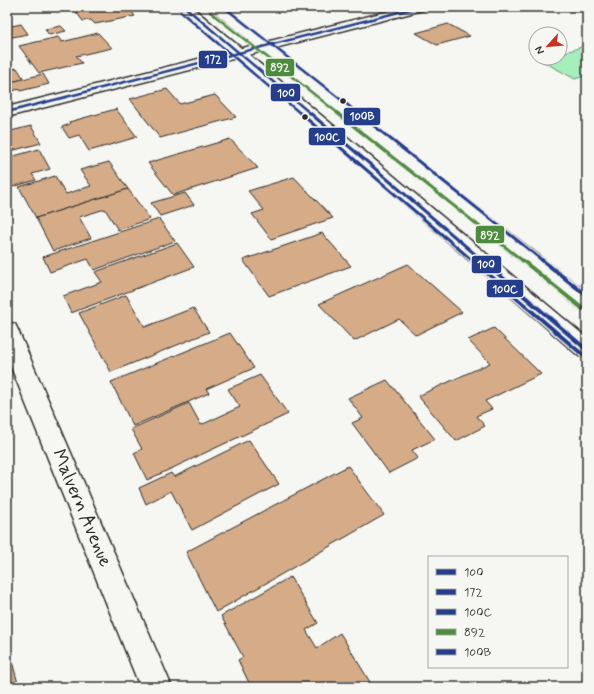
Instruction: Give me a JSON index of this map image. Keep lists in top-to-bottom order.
{
  "streets": {
    "main road": ["Malvern Avenue"]
  },
  "lines": [
    "transit line 100",
    "transit line 172",
    "transit line 100B",
    "transit line 100C",
    "transit line 892"
  ],
  "legend": [
    "100",
    "172",
    "100C",
    "892",
    "100B"
  ],
  "north": "bottom left"
}
